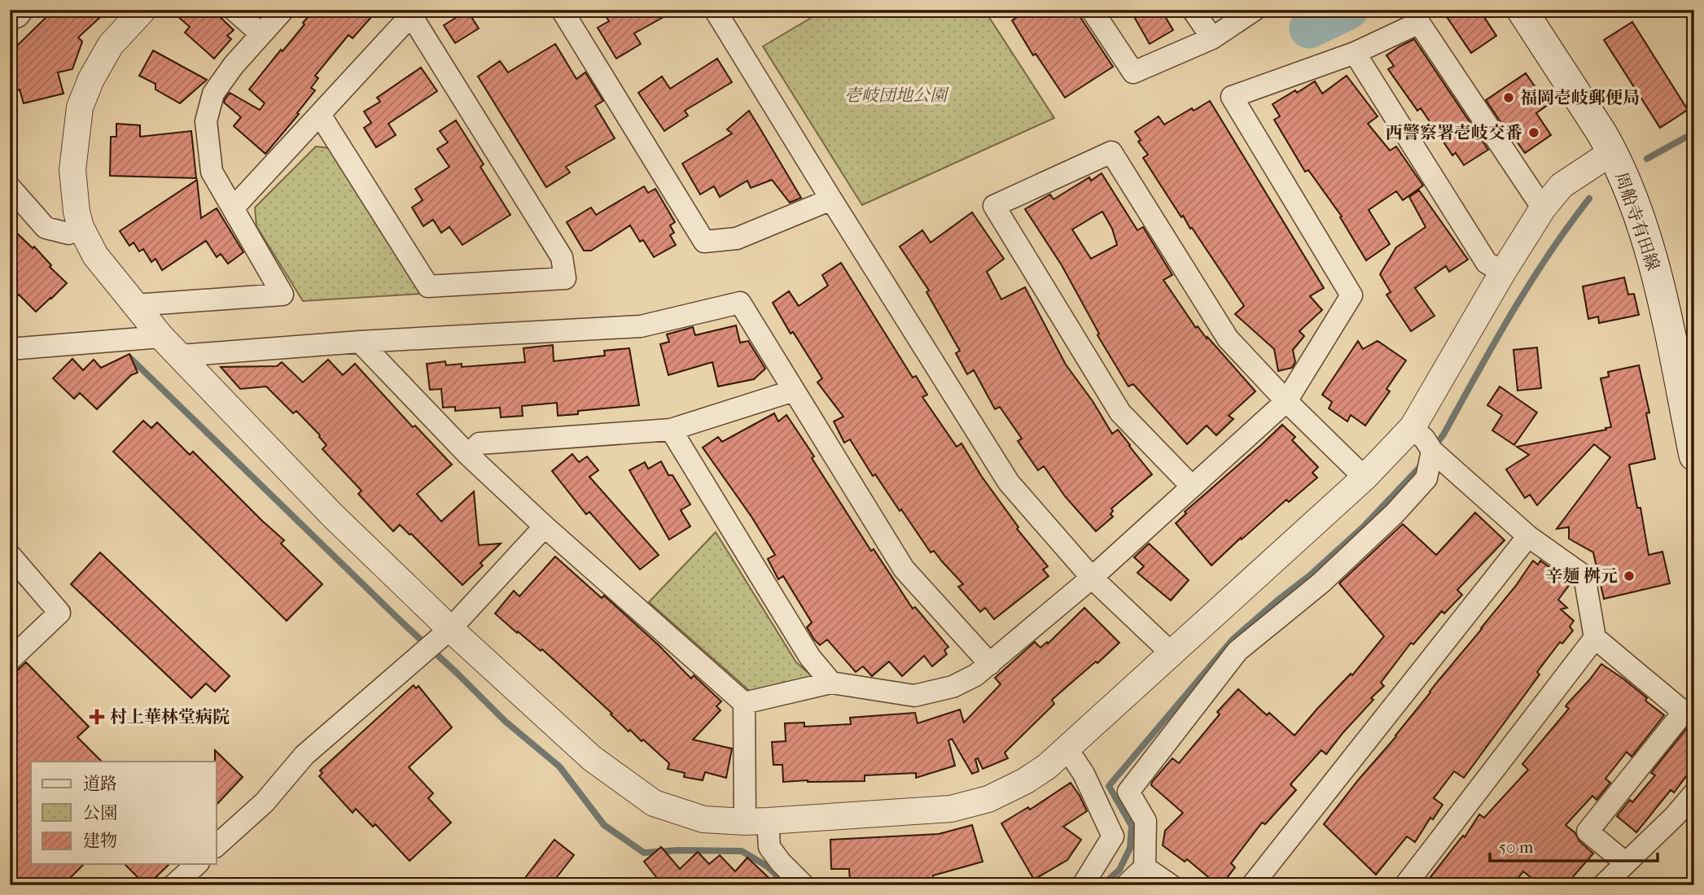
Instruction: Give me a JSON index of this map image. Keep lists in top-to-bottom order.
{
  "streets": {
    "main road": ["周船寺有田線"]
  },
  "parks": ["壱岐団地公園"],
  "places": {
    "other": ["福岡壱岐郵便局", "西警察署壱岐交番", "辛麺 桝元"],
    "health": ["村上華林堂病院"]
  },
  "legend": ["道路", "公園", "建物"],
  "scale_bar": "50 m"
}
